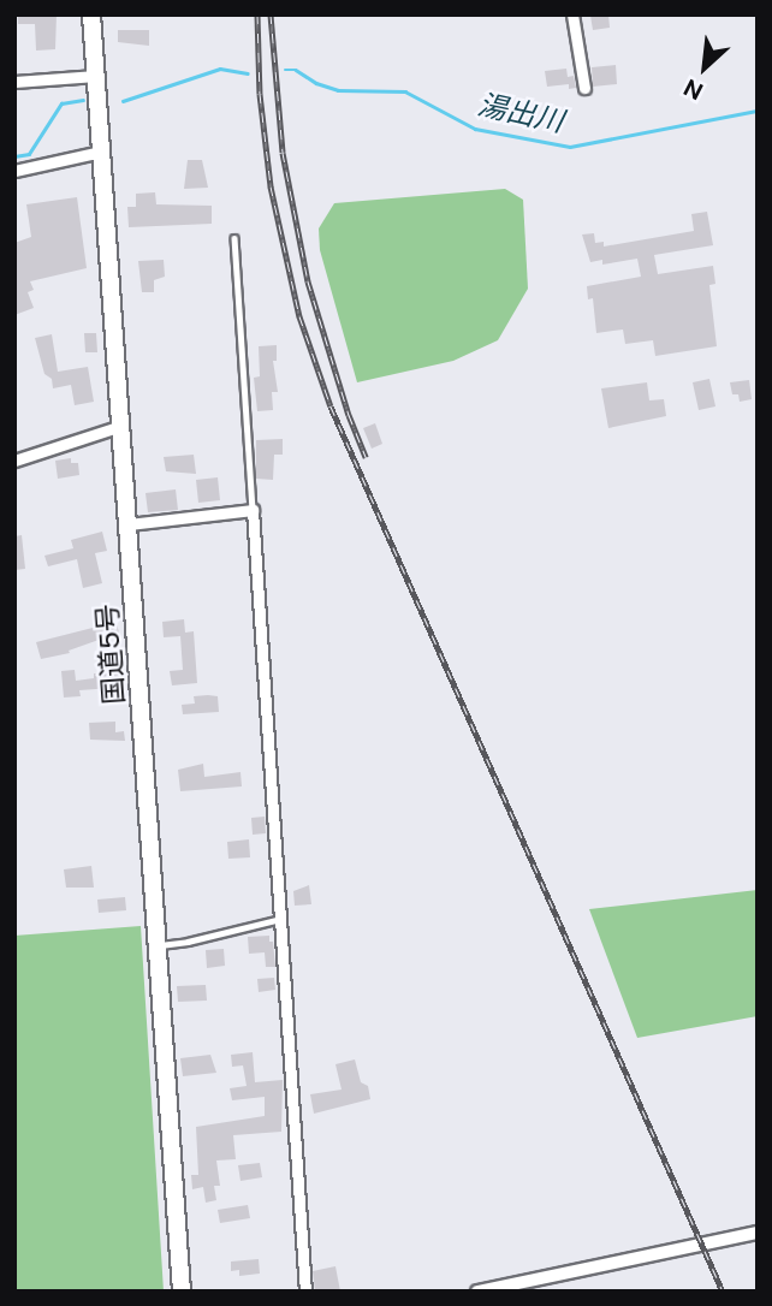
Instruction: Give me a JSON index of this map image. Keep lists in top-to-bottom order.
{
  "streets": {
    "highway": ["国道5号"]
  },
  "water": ["湯出川"],
  "north": "bottom left"
}
